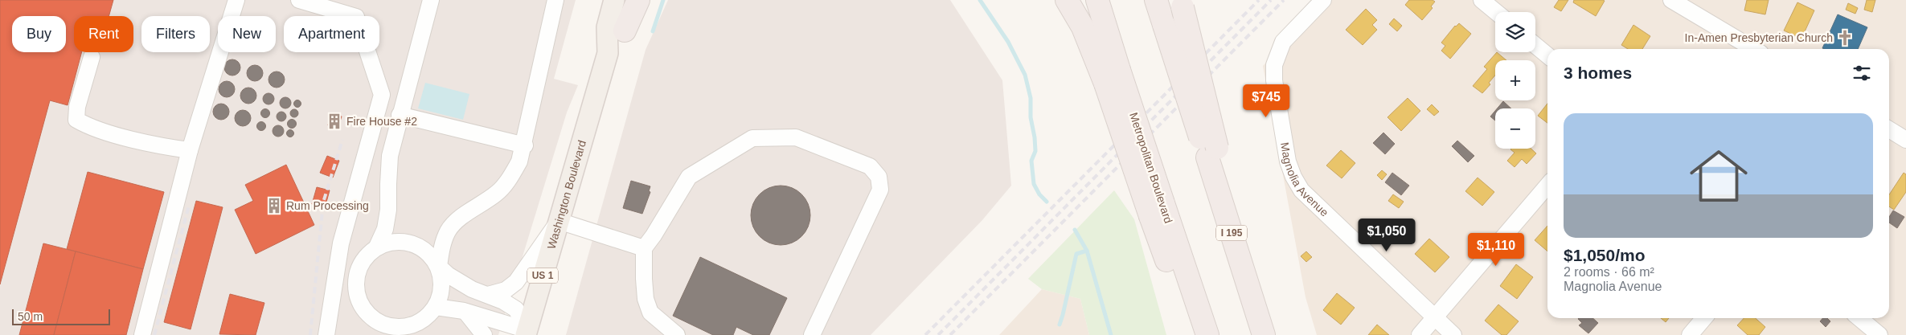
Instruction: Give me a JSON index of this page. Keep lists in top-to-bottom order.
{
  "streets": {
    "highway": ["Metropolitan Boulevard", "I 195"],
    "main road": ["Washington Boulevard", "US 1"],
    "street": ["Magnolia Avenue"]
  },
  "places": {
    "church": ["In-Amen Presbyterian Church"],
    "building": ["Fire House #2", "Rum Processing"]
  },
  "scale_bar": "50 m",
  "page": {
    "map_buttons": ["+", "−"],
    "chip": [
      "Buy",
      "Rent",
      "Filters",
      "New",
      "Apartment"
    ],
    "heading": "3 homes",
    "price": ["$745", "$1,050", "$1,110"],
    "list": [
      {
        "name": "$1,050/mo",
        "note": "2 rooms · 66 m² · Magnolia Avenue"
      }
    ],
    "scale": "50 m"
  }
}
